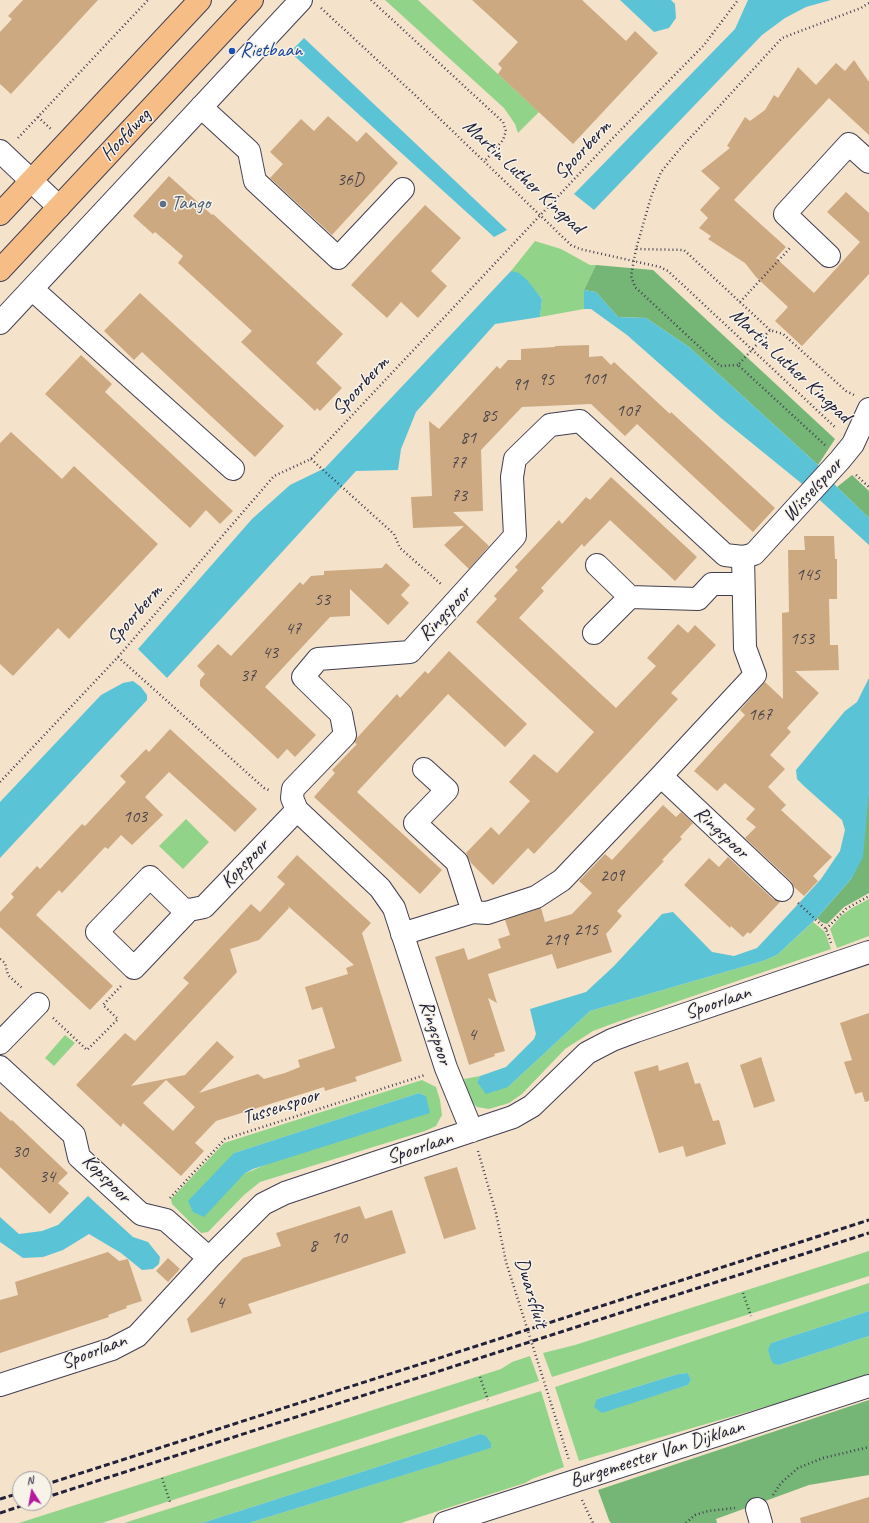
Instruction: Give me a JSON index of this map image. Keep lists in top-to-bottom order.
{
  "streets": {
    "main road": ["Hoofdweg"],
    "street": [
      "Wisselspoor",
      "Ringspoor",
      "Kopspoor",
      "Spoorlaan",
      "Burgemeester Van Dijklaan"
    ],
    "path": [
      "Spoorberm",
      "Martin Luther Kingpad",
      "Tussenspoor",
      "Dwarsfluit"
    ]
  },
  "crossings": [
    ["Hoofdweg", "Martin Luther Kingpad"],
    ["Spoorberm", "Martin Luther Kingpad"],
    ["Martin Luther Kingpad", "Wisselspoor"],
    ["Wisselspoor", "Ringspoor"],
    ["Ringspoor", "Kopspoor"],
    ["Ringspoor", "Spoorlaan"],
    ["Ringspoor", "Tussenspoor"],
    ["Ringspoor", "Dwarsfluit"],
    ["Kopspoor", "Spoorlaan"],
    ["Kopspoor", "Tussenspoor"],
    ["Spoorlaan", "Dwarsfluit"]
  ],
  "places": ["Rietbaan", "Tango"],
  "house_numbers": [
    "36D",
    "101",
    "95",
    "91",
    "107",
    "85",
    "81",
    "77",
    "73",
    "145",
    "53",
    "47",
    "153",
    "43",
    "37",
    "167",
    "103",
    "209",
    "215",
    "219",
    "4",
    "30",
    "34",
    "10",
    "8",
    "4"
  ],
  "north": "top"
}
